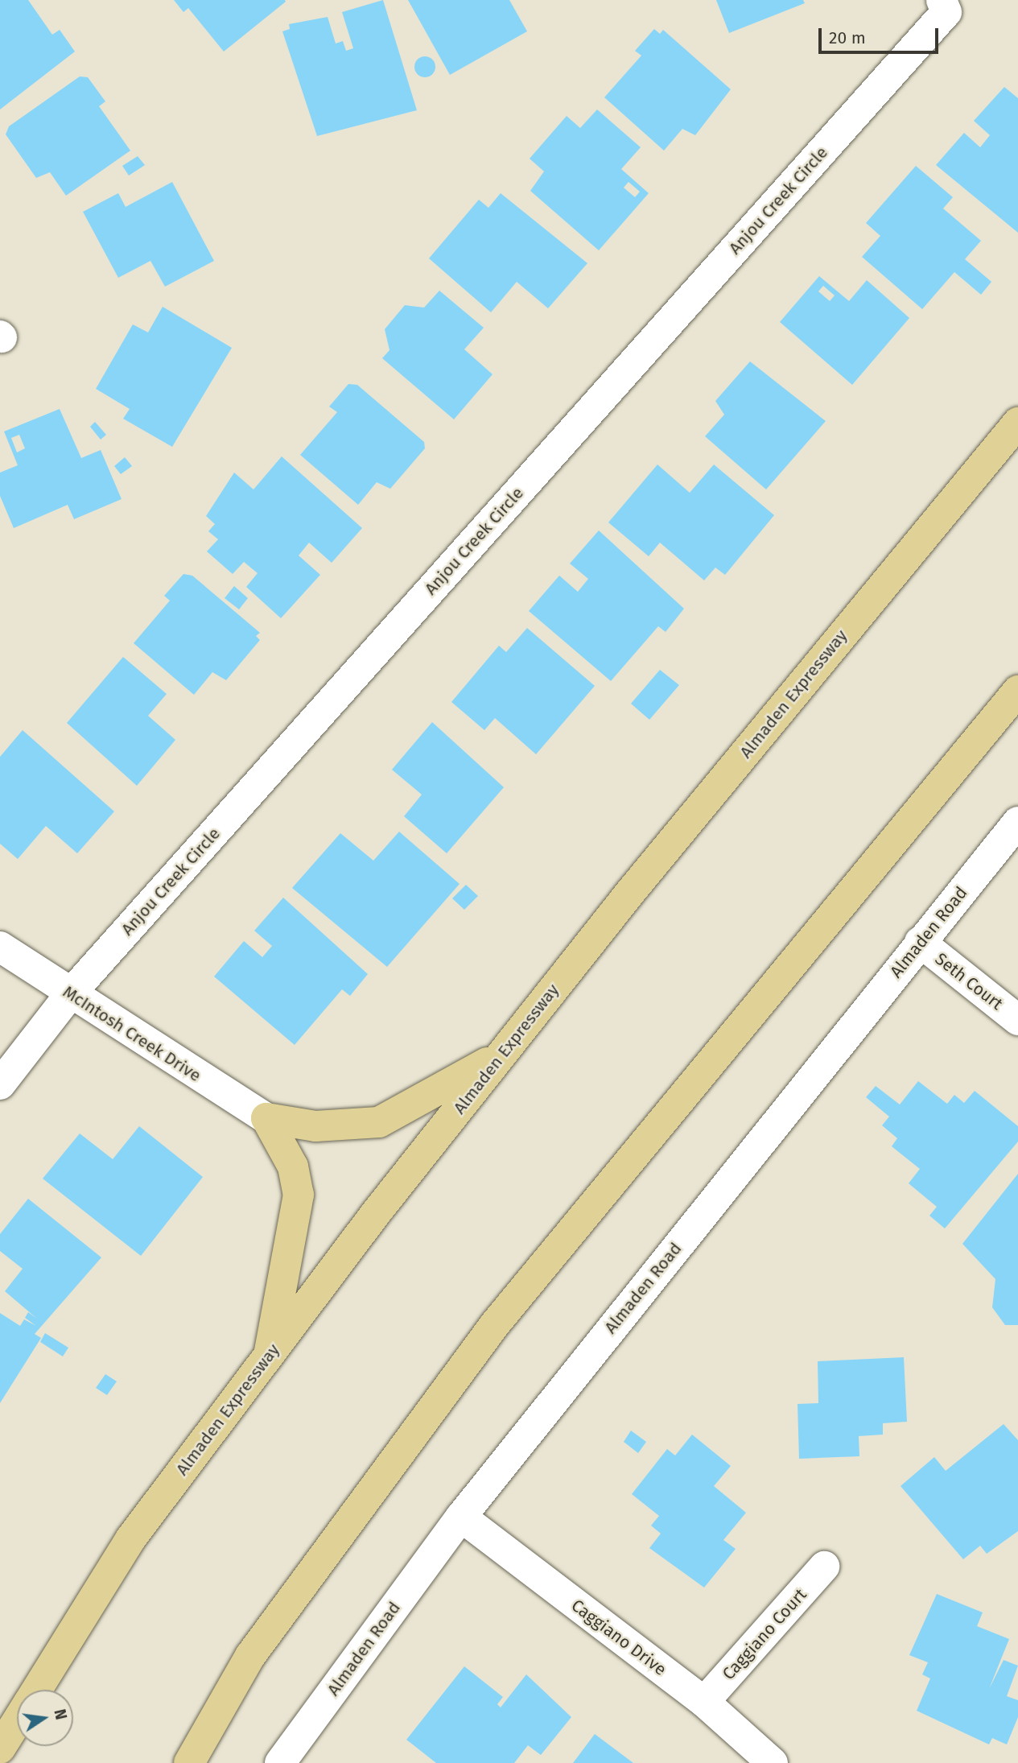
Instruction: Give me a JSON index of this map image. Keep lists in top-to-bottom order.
{
  "streets": {
    "main road": ["Almaden Expressway"],
    "street": [
      "Anjou Creek Circle",
      "Almaden Road",
      "Seth Court",
      "McIntosh Creek Drive",
      "Caggiano Court",
      "Caggiano Drive"
    ]
  },
  "crossings": [
    ["Anjou Creek Circle", "McIntosh Creek Drive"],
    ["Almaden Road", "Seth Court"],
    ["Almaden Road", "Caggiano Drive"],
    ["Caggiano Court", "Caggiano Drive"]
  ],
  "scale_bar": "20 m",
  "north": "right"
}
